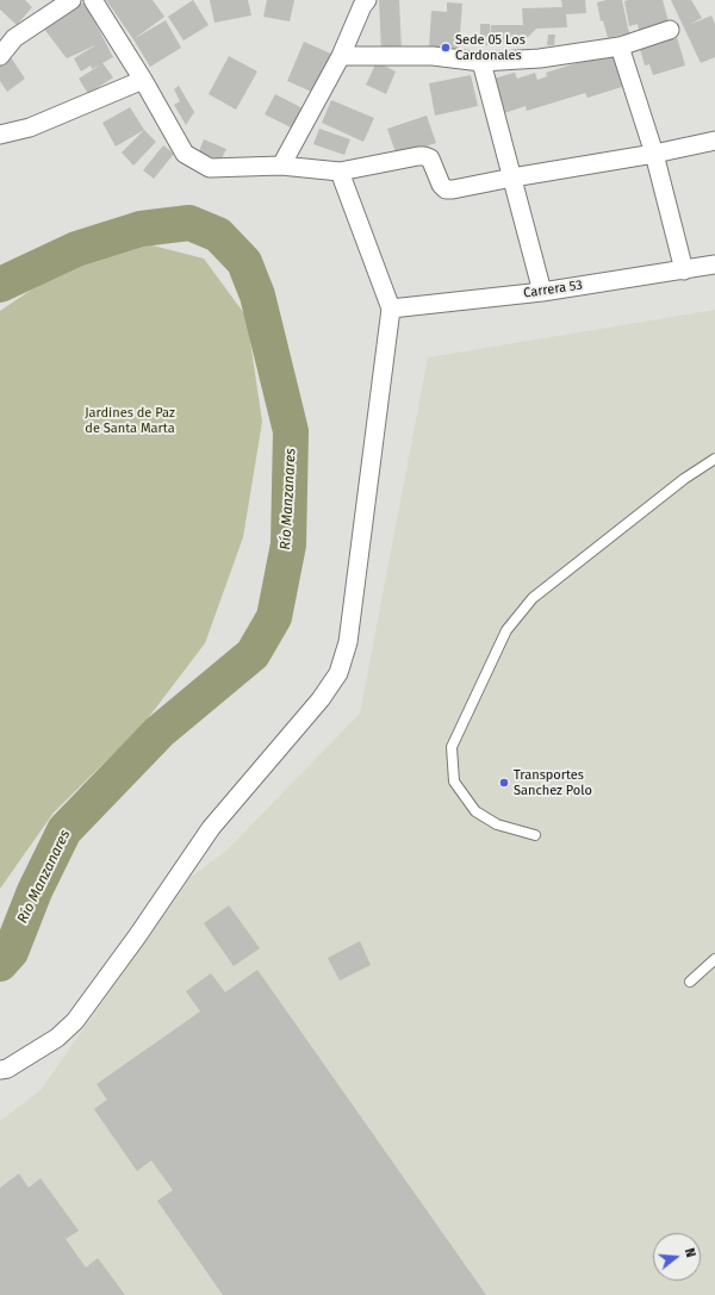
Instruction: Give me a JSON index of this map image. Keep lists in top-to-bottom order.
{
  "streets": {
    "street": ["Carrera 53"]
  },
  "water": ["Río Manzanares"],
  "parks": ["Jardines de Paz de Santa Marta"],
  "places": ["Sede 05 Los Cardonales", "Transportes Sanchez Polo"],
  "north": "right"
}
